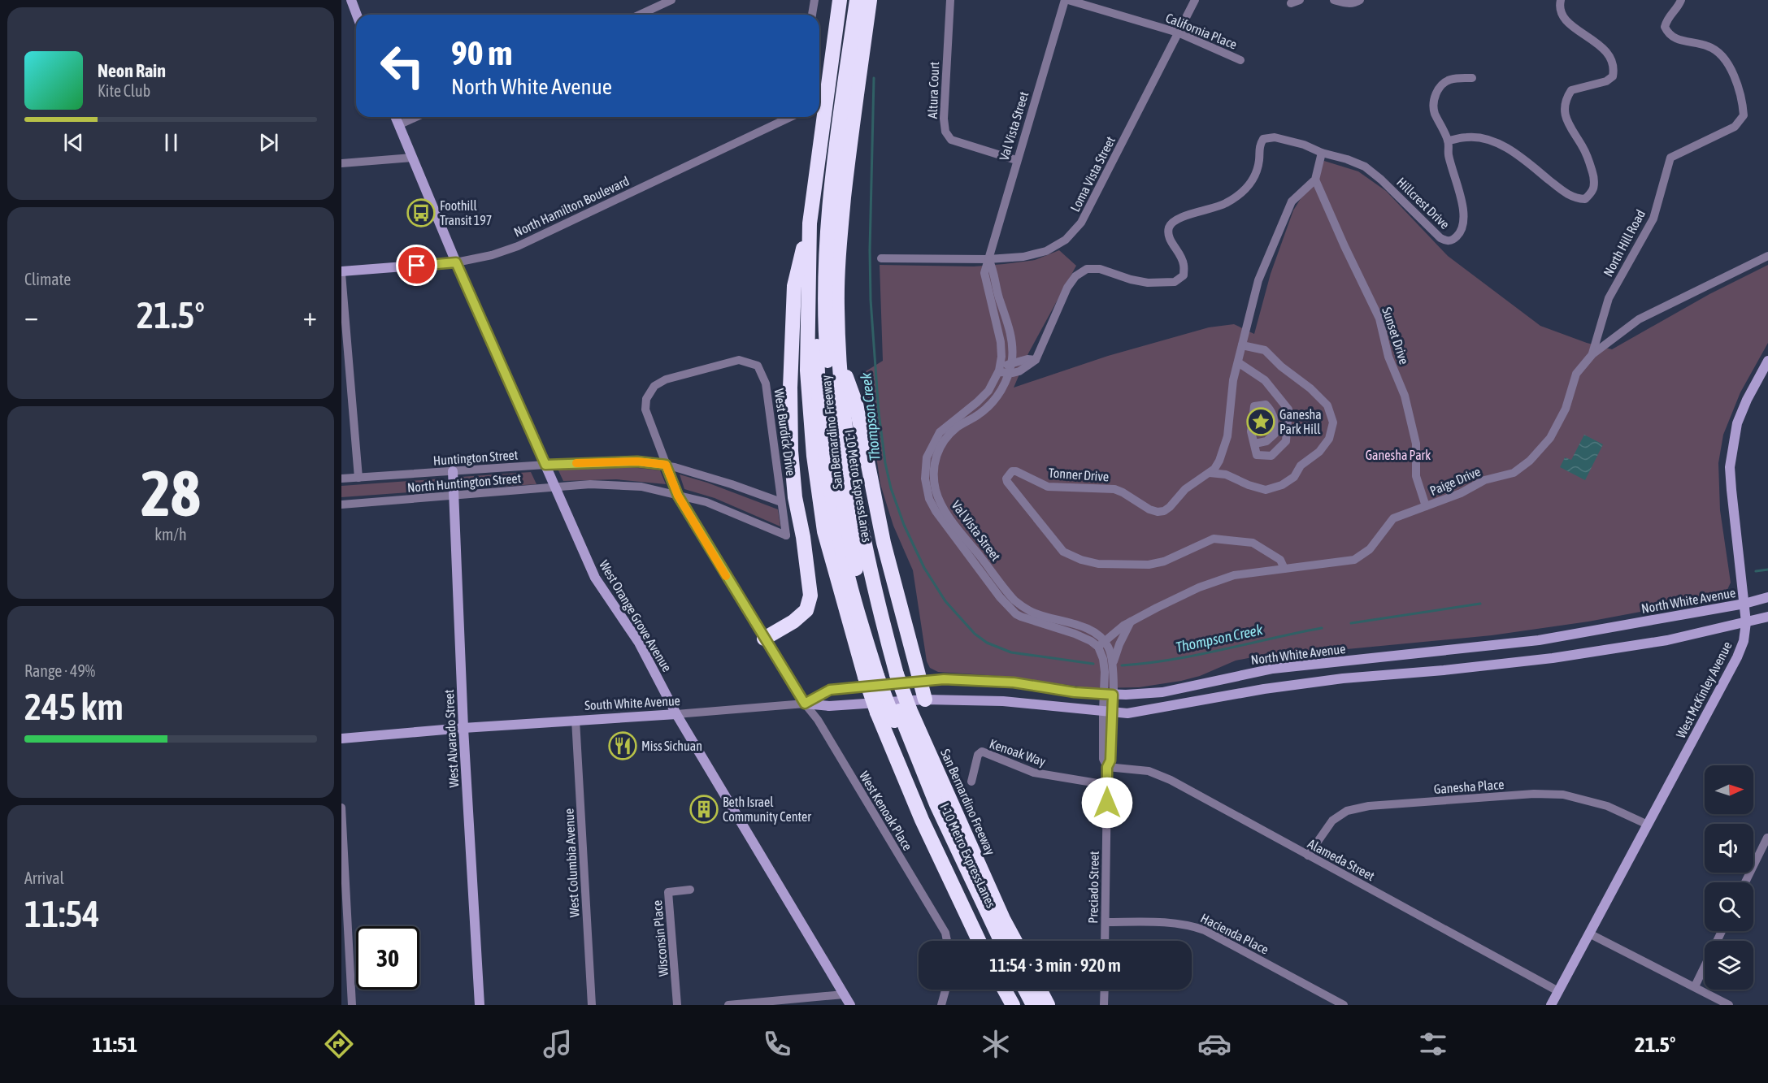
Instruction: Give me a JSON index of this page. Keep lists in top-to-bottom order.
{
  "streets": {
    "highway": ["San Bernardino Freeway", "I-10 Metro ExpressLanes"],
    "main road": [
      "North Hamilton Boulevard",
      "West Burdick Drive",
      "North White Avenue",
      "West Orange Grove Avenue",
      "West McKinley Avenue",
      "South White Avenue",
      "West Alvarado Street"
    ],
    "street": [
      "California Place",
      "Altura Court",
      "Val Vista Street",
      "Loma Vista Street",
      "Hillcrest Drive",
      "North Hill Road",
      "Sunset Drive",
      "Huntington Street",
      "Tonner Drive",
      "Paige Drive",
      "North Huntington Street",
      "Kenoak Way",
      "Ganesha Place",
      "West Kenoak Place",
      "Alameda Street",
      "West Columbia Avenue",
      "Preciado Street",
      "Hacienda Place",
      "Wisconsin Place"
    ]
  },
  "crossings": [
    ["California Place", "Val Vista Street"],
    ["California Place", "Loma Vista Street"],
    ["Altura Court", "Val Vista Street"],
    ["Val Vista Street", "Loma Vista Street"],
    ["Val Vista Street", "Hillcrest Drive"],
    ["Val Vista Street", "Paige Drive"],
    ["North Hamilton Boulevard", "West Orange Grove Avenue"],
    ["North Hill Road", "Paige Drive"],
    ["Sunset Drive", "Tonner Drive"],
    ["Sunset Drive", "Paige Drive"],
    ["West Burdick Drive", "Huntington Street"],
    ["West Burdick Drive", "North Huntington Street"],
    ["West Burdick Drive", "North White Avenue"],
    ["West Burdick Drive", "South White Avenue"],
    ["West Burdick Drive", "West Kenoak Place"],
    ["San Bernardino Freeway", "I-10 Metro ExpressLanes"],
    ["Huntington Street", "West Orange Grove Avenue"],
    ["Huntington Street", "West Alvarado Street"],
    ["Tonner Drive", "Paige Drive"],
    ["North Huntington Street", "West Orange Grove Avenue"],
    ["North Huntington Street", "West Alvarado Street"],
    ["North White Avenue", "West McKinley Avenue"],
    ["North White Avenue", "South White Avenue"],
    ["North White Avenue", "West Kenoak Place"],
    ["North White Avenue", "Preciado Street"],
    ["West Orange Grove Avenue", "South White Avenue"],
    ["West McKinley Avenue", "Ganesha Place"],
    ["West McKinley Avenue", "Alameda Street"],
    ["South White Avenue", "West Alvarado Street"],
    ["South White Avenue", "West Kenoak Place"],
    ["South White Avenue", "West Columbia Avenue"],
    ["South White Avenue", "Preciado Street"],
    ["Kenoak Way", "Preciado Street"],
    ["Ganesha Place", "Alameda Street"],
    ["Alameda Street", "Preciado Street"],
    ["Preciado Street", "Hacienda Place"]
  ],
  "water": ["Thompson Creek"],
  "parks": ["Ganesha Park"],
  "places": {
    "bus stop": ["Foothill Transit 197"],
    "place": ["Ganesha Park Hill"],
    "restaurant": ["Miss Sichuan"],
    "building": ["Beth Israel Community Center"]
  },
  "north": "right",
  "page": {
    "turn": ["90 m", "North White Avenue"],
    "song": ["Neon Rain", "Kite Club"],
    "tile": [
      "Climate",
      ["28", "km/h"],
      ["Range · 49%", "245 km"],
      ["Arrival", "11:54"]
    ],
    "heat": ["−", "21.5°", "+"],
    "limit": "30",
    "trip": "11:54 · 3 min · 920 m",
    "tabs": ["11:51", "21.5°"]
  }
}
